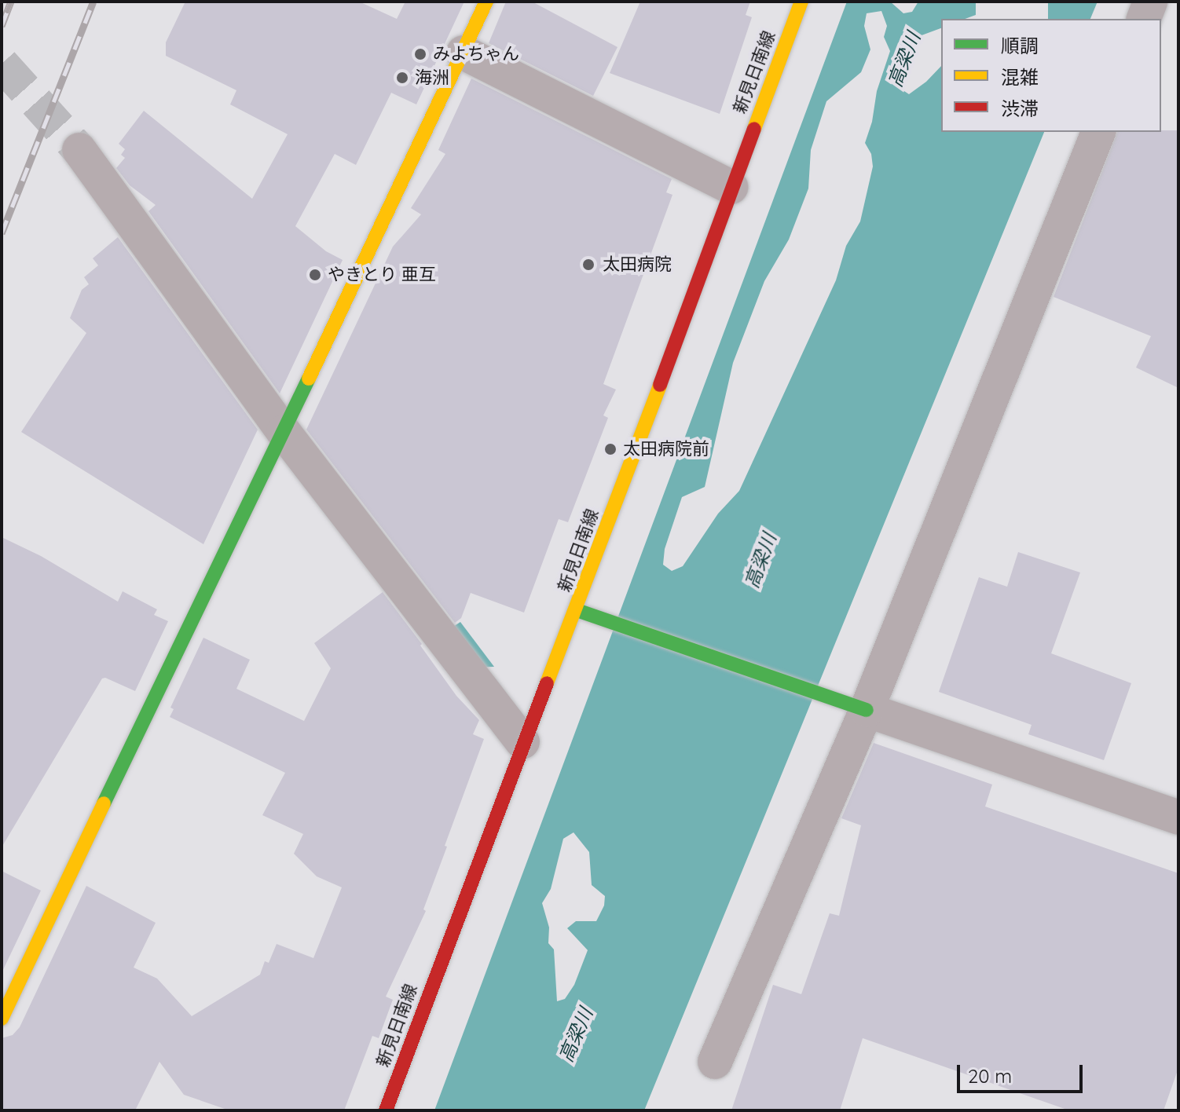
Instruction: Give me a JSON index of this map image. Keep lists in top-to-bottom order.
{
  "streets": {
    "street": ["新見日南線"]
  },
  "water": ["高梁川"],
  "places": [
    "みよちゃん",
    "海洲",
    "太田病院",
    "やきとり 亜互",
    "太田病院前"
  ],
  "legend": ["順調", "混雑", "渋滞"],
  "scale_bar": "20 m"
}
